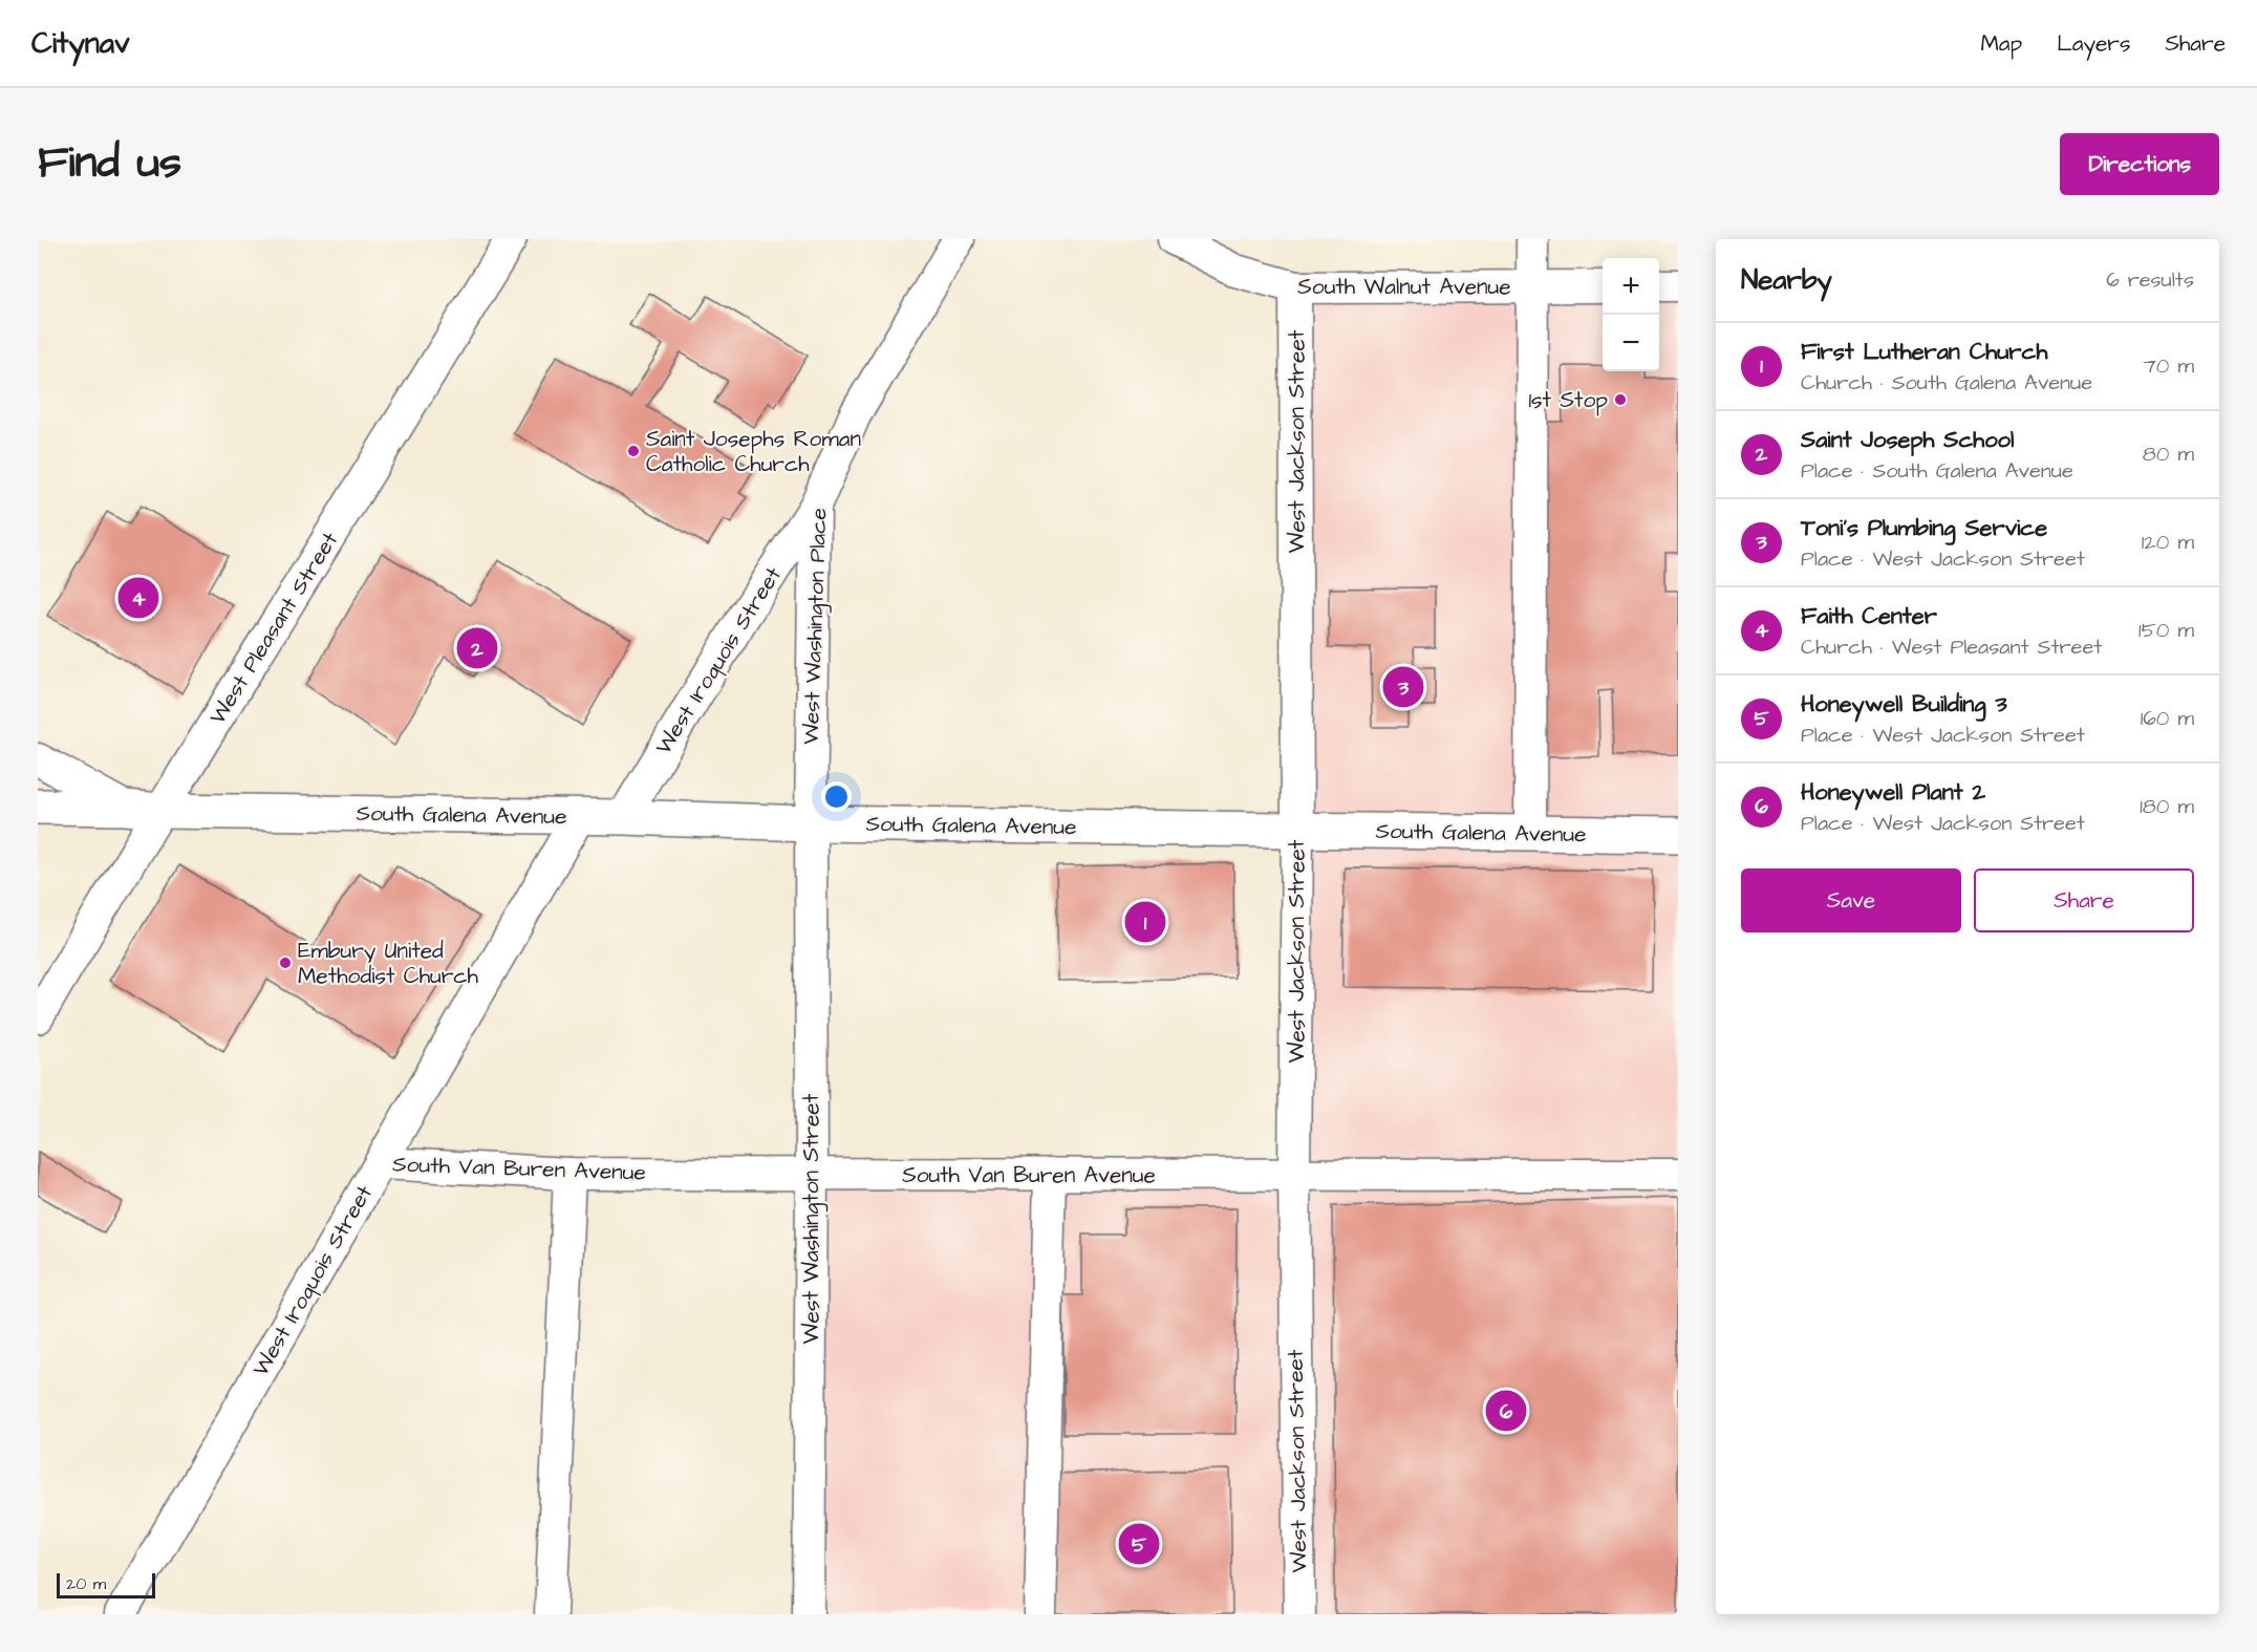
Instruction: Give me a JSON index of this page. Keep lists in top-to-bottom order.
{
  "streets": {
    "main road": ["South Galena Avenue"],
    "street": [
      "South Walnut Avenue",
      "West Jackson Street",
      "West Washington Place",
      "West Pleasant Street",
      "West Iroquois Street",
      "South Van Buren Avenue",
      "West Washington Street"
    ]
  },
  "crossings": [
    ["South Walnut Avenue", "West Jackson Street"],
    ["West Jackson Street", "South Galena Avenue"],
    ["West Jackson Street", "South Van Buren Avenue"],
    ["West Washington Place", "West Iroquois Street"],
    ["West Washington Place", "South Galena Avenue"],
    ["West Washington Place", "West Washington Street"],
    ["West Pleasant Street", "South Galena Avenue"],
    ["West Iroquois Street", "South Galena Avenue"],
    ["West Iroquois Street", "South Van Buren Avenue"],
    ["South Galena Avenue", "West Washington Street"],
    ["South Van Buren Avenue", "West Washington Street"]
  ],
  "places": ["1st Stop", "Saint Josephs Roman Catholic Church", "Embury United Methodist Church"],
  "scale_bar": "20 m",
  "page": {
    "header": "Citynav",
    "nav": ["Map", "Layers", "Share"],
    "title": "Find us",
    "buttons": [
      "Directions",
      ["Save", "Share"]
    ],
    "heading": ["Nearby", "6 results"],
    "map_buttons": ["+", "−"],
    "list": [
      {
        "mark": "1",
        "name": "First Lutheran Church",
        "note": "Church · South Galena Avenue",
        "value": "70 m"
      },
      {
        "mark": "2",
        "name": "Saint Joseph School",
        "note": "Place · South Galena Avenue",
        "value": "80 m"
      },
      {
        "mark": "3",
        "name": "Toni's Plumbing Service",
        "note": "Place · West Jackson Street",
        "value": "120 m"
      },
      {
        "mark": "4",
        "name": "Faith Center",
        "note": "Church · West Pleasant Street",
        "value": "150 m"
      },
      {
        "mark": "5",
        "name": "Honeywell Building 3",
        "note": "Place · West Jackson Street",
        "value": "160 m"
      },
      {
        "mark": "6",
        "name": "Honeywell Plant 2",
        "note": "Place · West Jackson Street",
        "value": "180 m"
      }
    ],
    "pins": [
      "4",
      "2",
      "3",
      "1",
      "6",
      "5"
    ],
    "scale": "20 m"
  }
}
